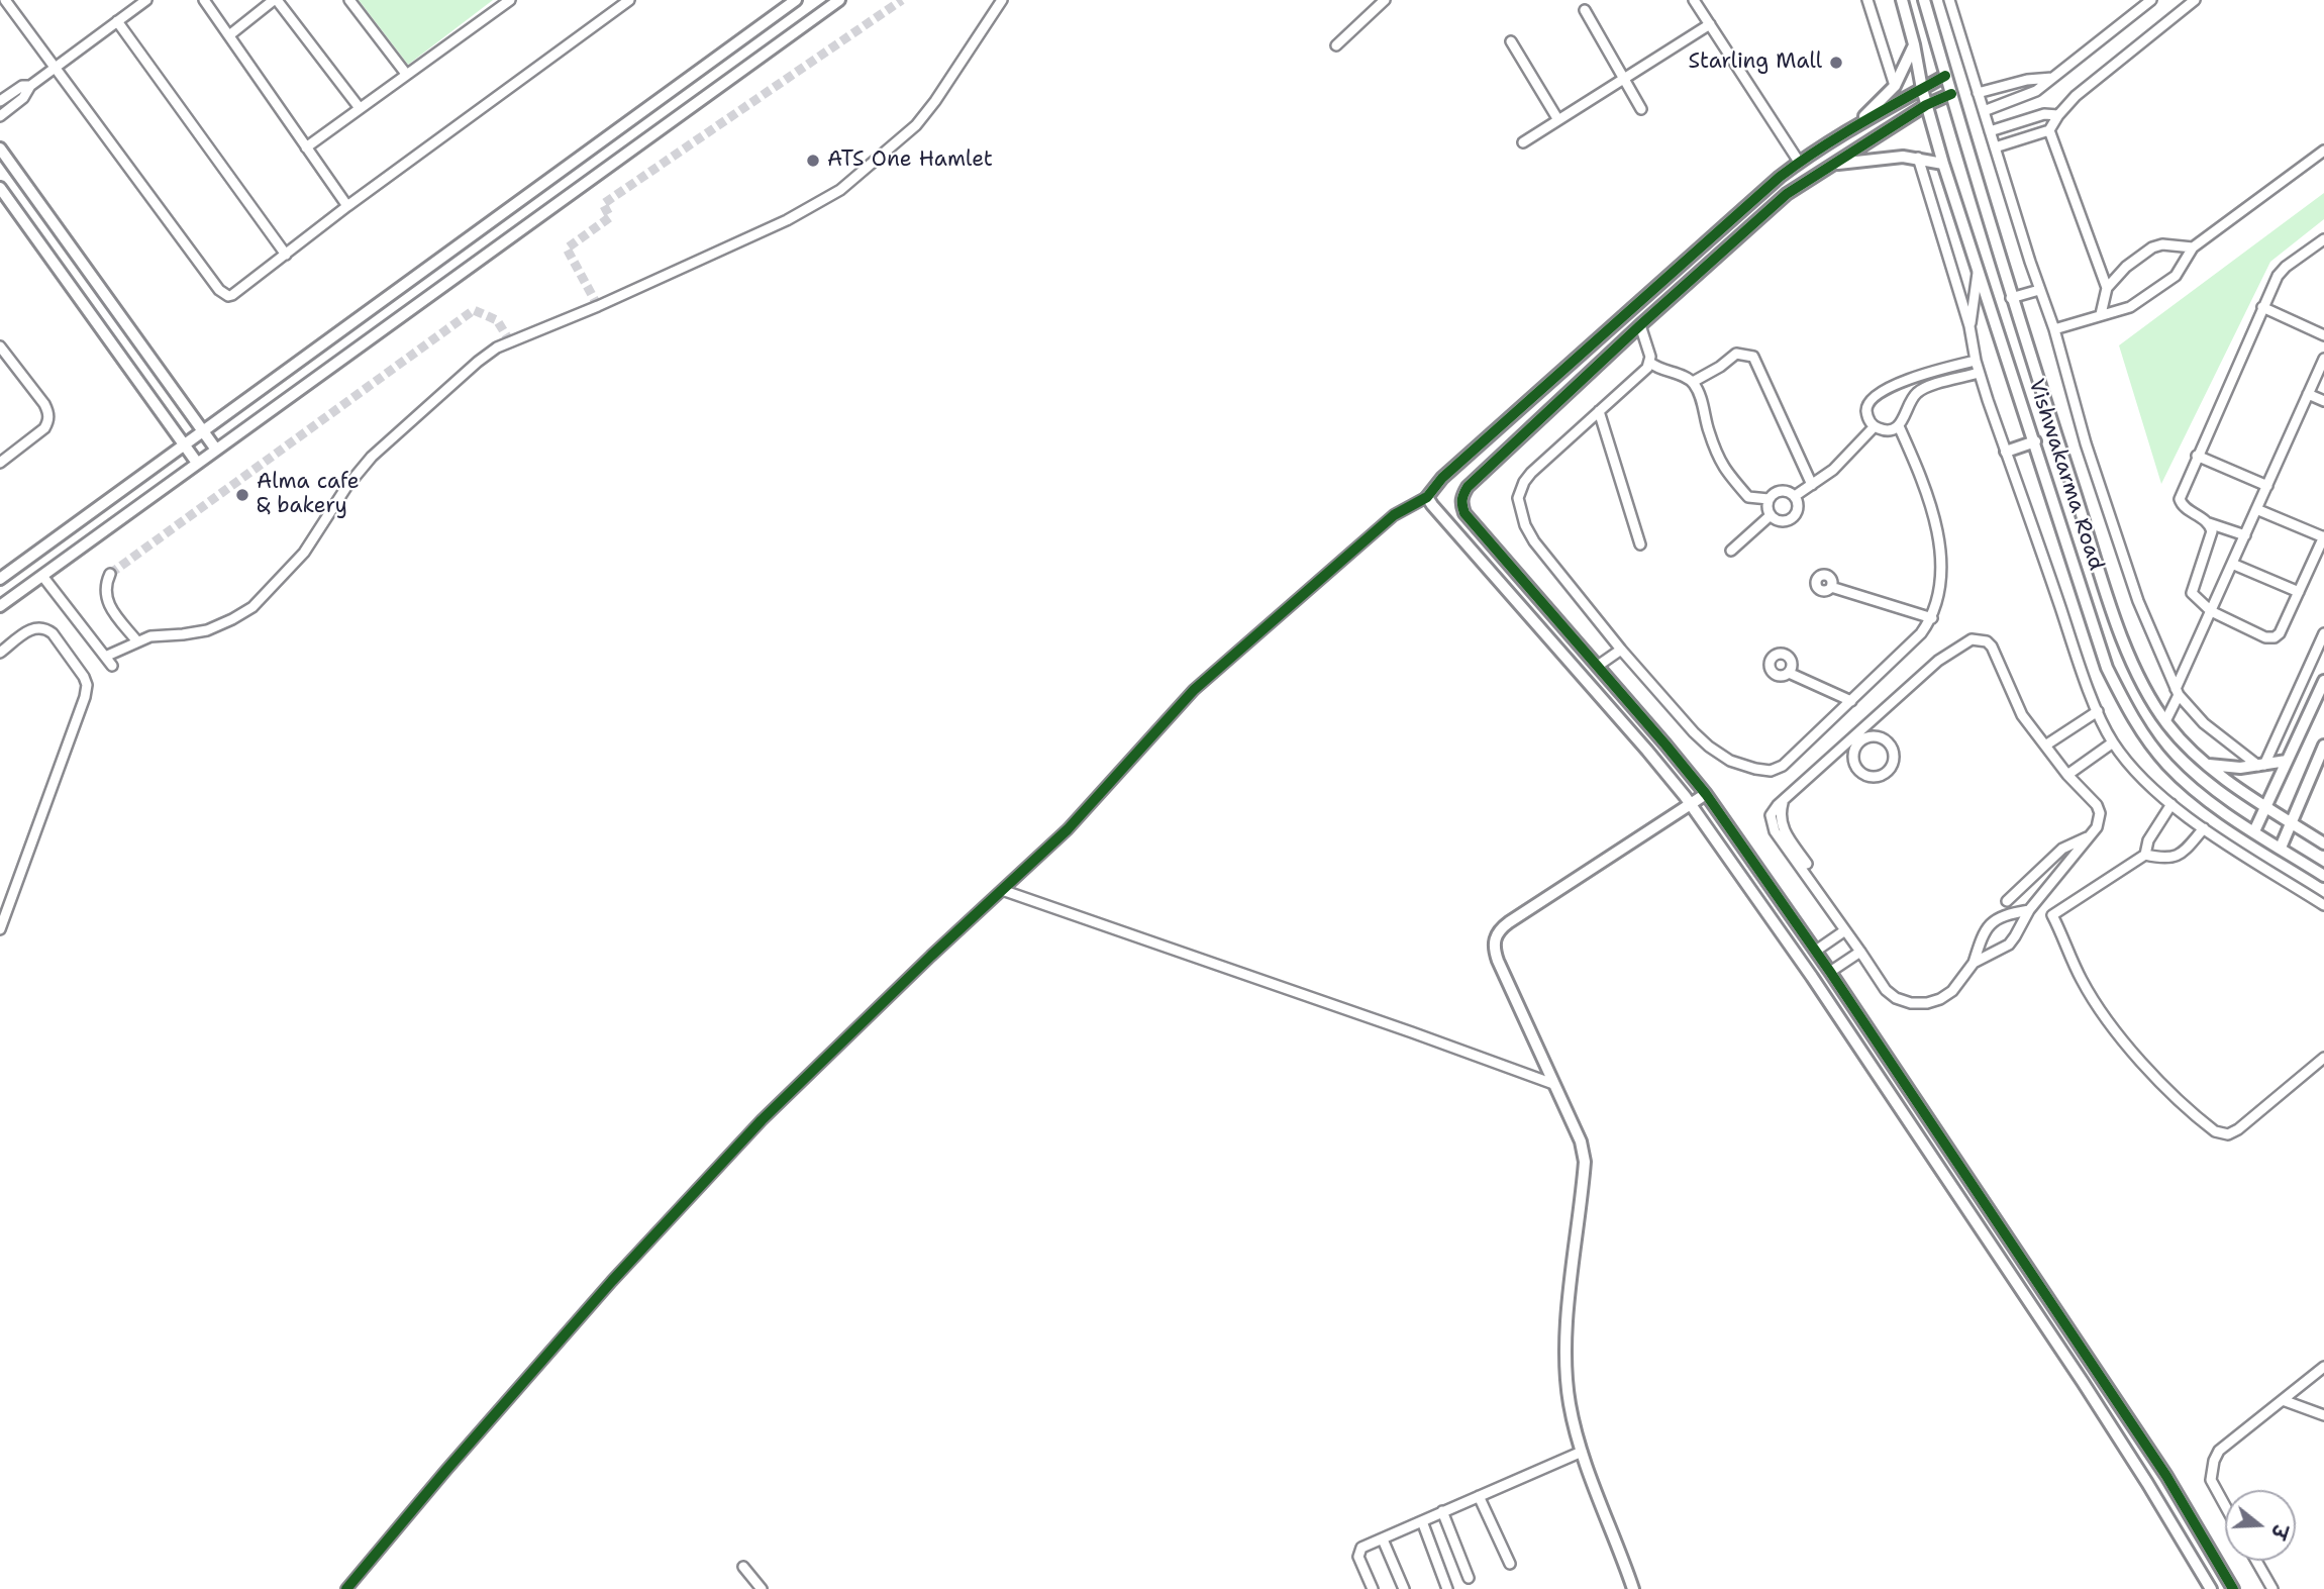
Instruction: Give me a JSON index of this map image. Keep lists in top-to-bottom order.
{
  "streets": {
    "street": ["Vishwakarma Road"]
  },
  "places": ["Starling Mall", "ATS One Hamlet", "Alma cafe & bakery"],
  "north": "right"
}
